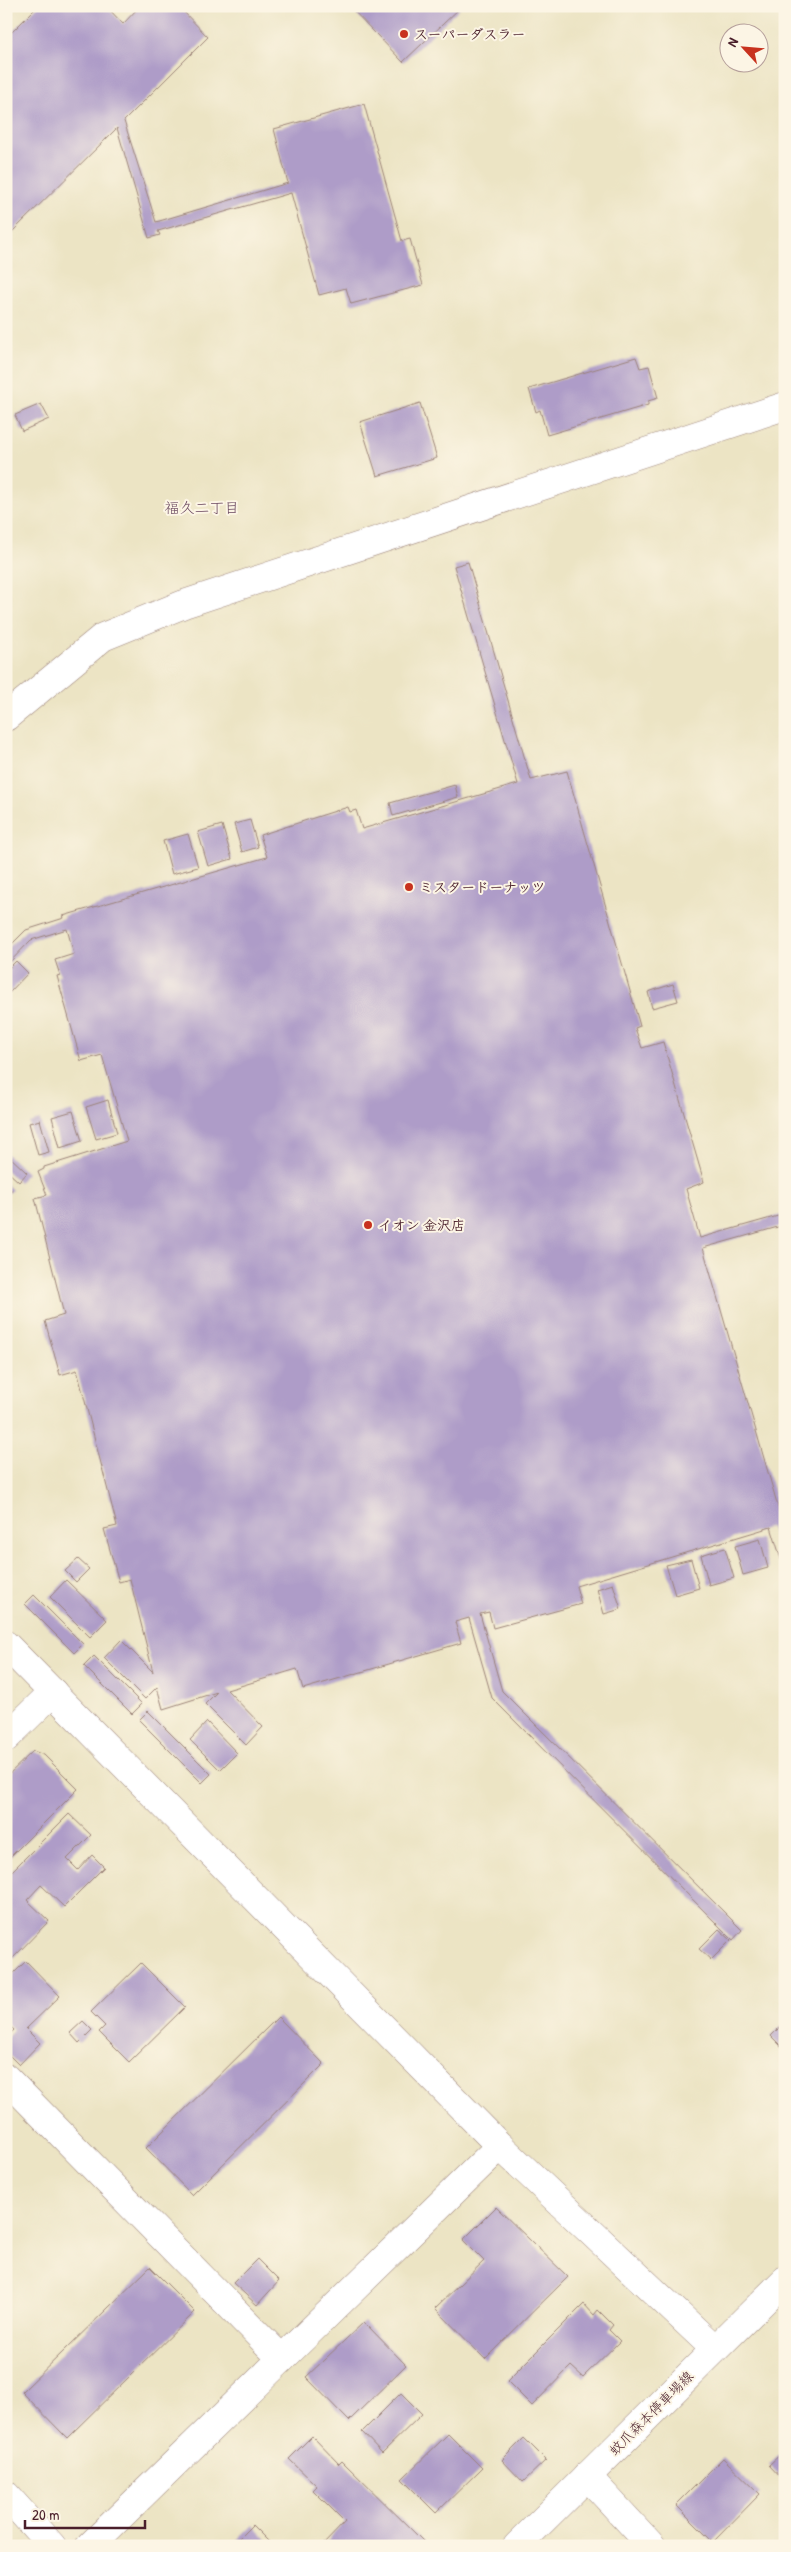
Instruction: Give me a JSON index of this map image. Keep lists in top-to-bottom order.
{
  "streets": {
    "street": ["蚊爪森本停車場線"]
  },
  "districts": ["福久二丁目"],
  "places": ["スーパーダスラー", "ミスタードーナッツ", "イオン 金沢店"],
  "scale_bar": "20 m",
  "north": "top left"
}
